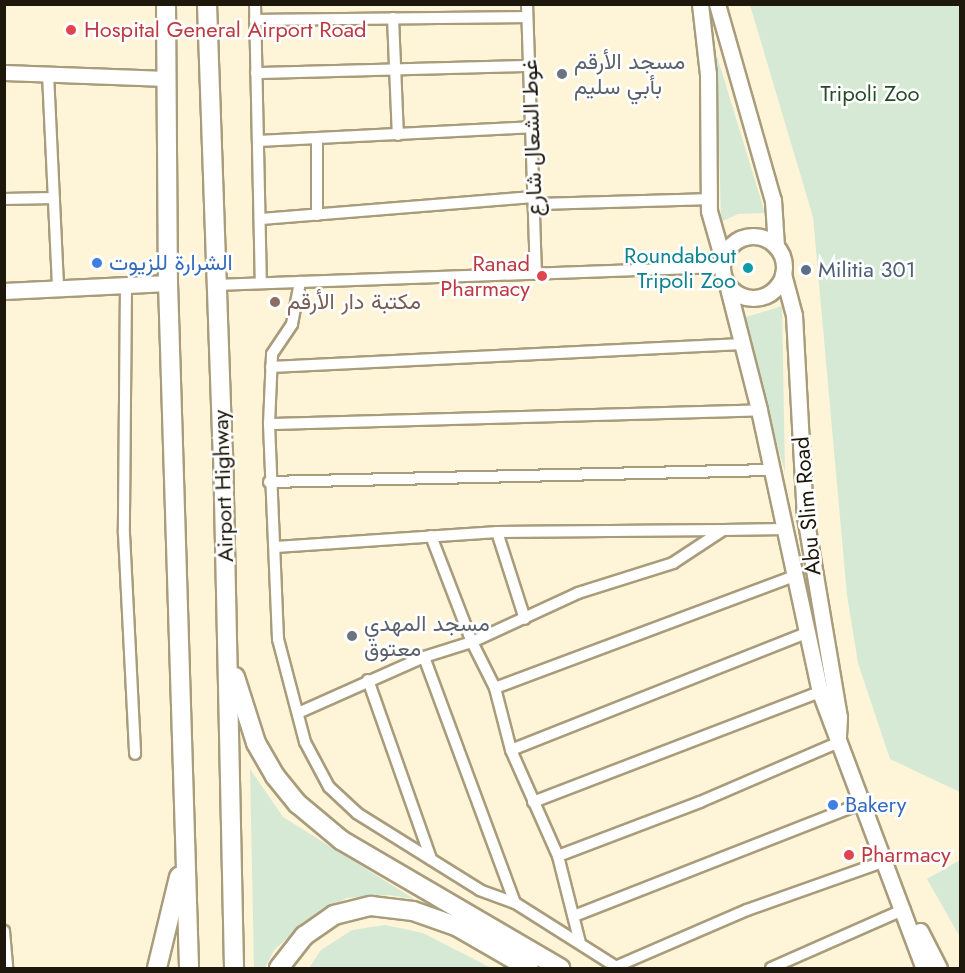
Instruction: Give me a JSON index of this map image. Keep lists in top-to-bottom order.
{
  "streets": {
    "highway": ["Airport Highway"],
    "main road": ["Abu Slim Road"],
    "street": ["غوط الشعال شارع"]
  },
  "parks": ["Tripoli Zoo"],
  "places": [
    "Hospital General Airport Road",
    "مسجد الأرقم بأبي سليم",
    "الشرارة للزيوت",
    "Roundabout Tripoli Zoo",
    "Militia 301",
    "Ranad Pharmacy",
    "مكتبة دار الأرقم",
    "مسجد المهدي معتوق",
    "Bakery",
    "Pharmacy"
  ]
}
